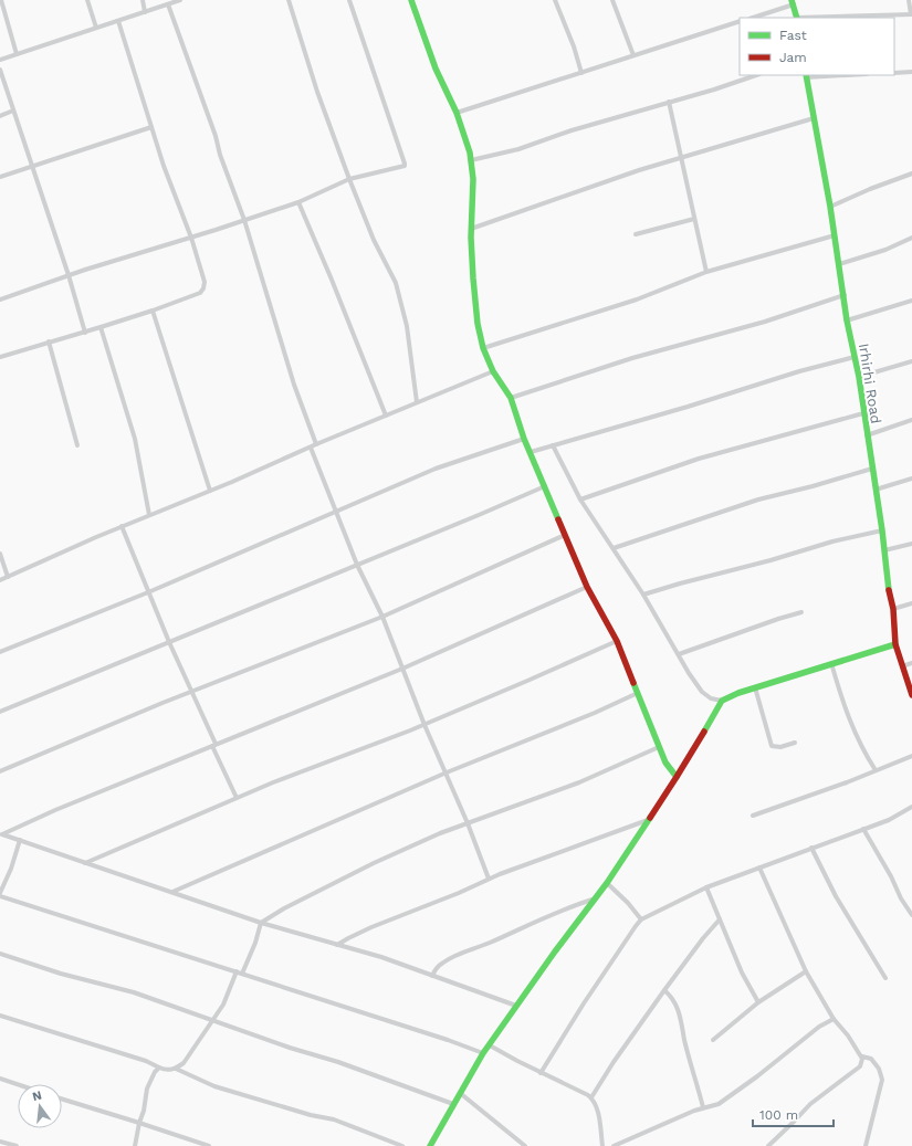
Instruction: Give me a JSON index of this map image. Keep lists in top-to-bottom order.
{
  "streets": {
    "street": ["Irhirhi Road"]
  },
  "legend": ["Fast", "Jam"],
  "scale_bar": "100 m",
  "north": "top"
}
